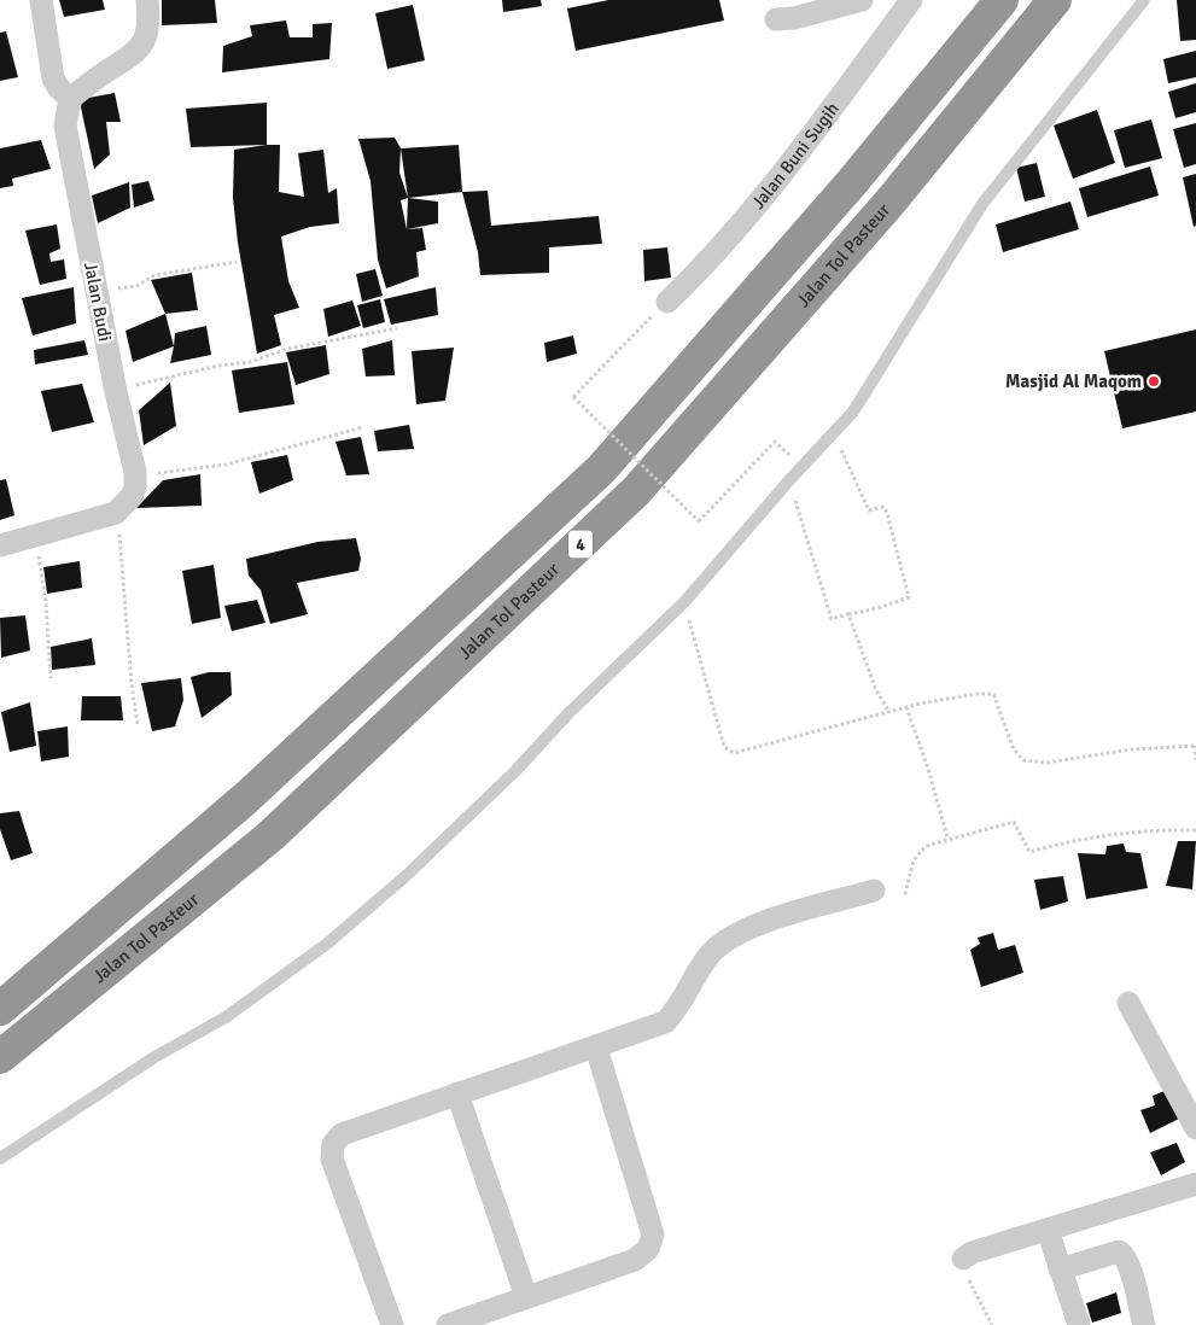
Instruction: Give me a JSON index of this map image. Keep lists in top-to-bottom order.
{
  "streets": {
    "highway": ["Jalan Tol Pasteur", "4"],
    "street": ["Jalan Buni Sugih", "Jalan Budi"]
  },
  "places": ["Masjid Al Maqom"]
}
